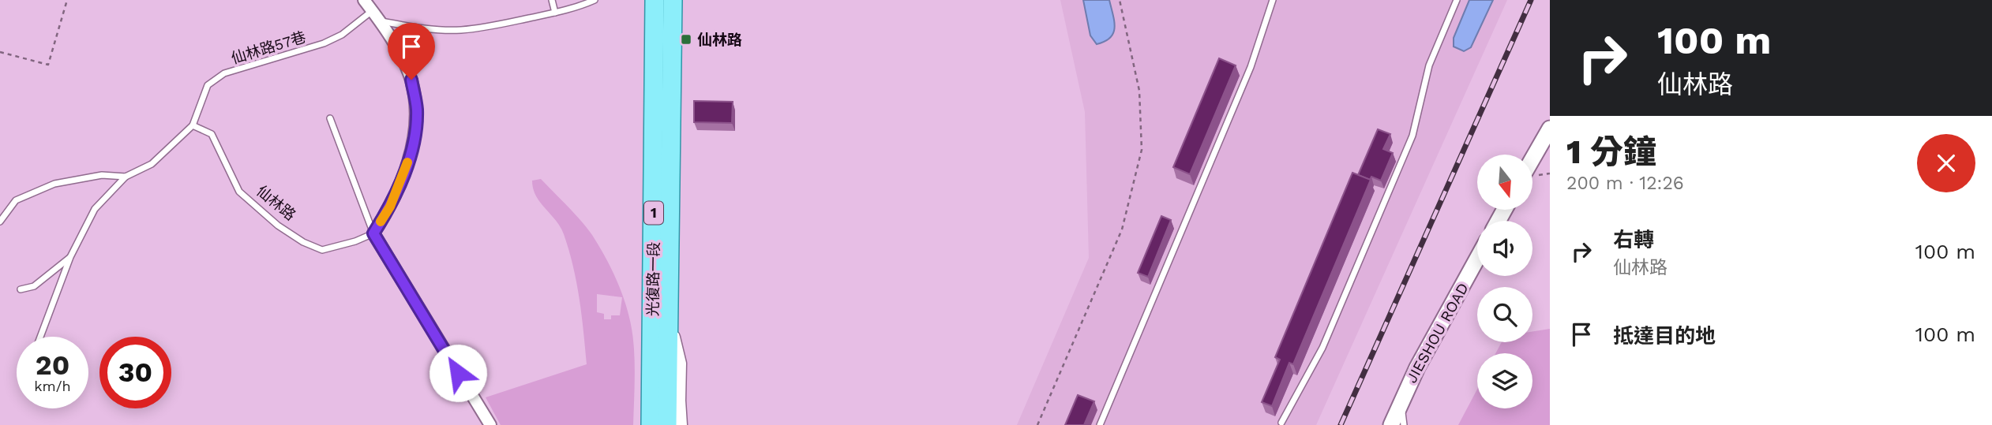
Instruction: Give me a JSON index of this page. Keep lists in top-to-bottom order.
{
  "streets": {
    "main road": ["1", "光復路一段", "JIESHOU ROAD"],
    "lane": ["仙林路57巷", "仙林路"]
  },
  "crossings": [
    ["仙林路57巷", "仙林路"],
    ["1", "光復路一段"]
  ],
  "places": {
    "transit": ["仙林路"]
  },
  "north": "bottom",
  "page": {
    "turn": ["100 m", "仙林路"],
    "heading": ["1 分鐘", "200 m · 12:26"],
    "list": [
      {
        "name": "右轉",
        "note": "仙林路",
        "value": "100 m"
      },
      {
        "name": "抵達目的地",
        "value": "100 m"
      }
    ],
    "speed": "20 km/h",
    "limit": "30"
  }
}
